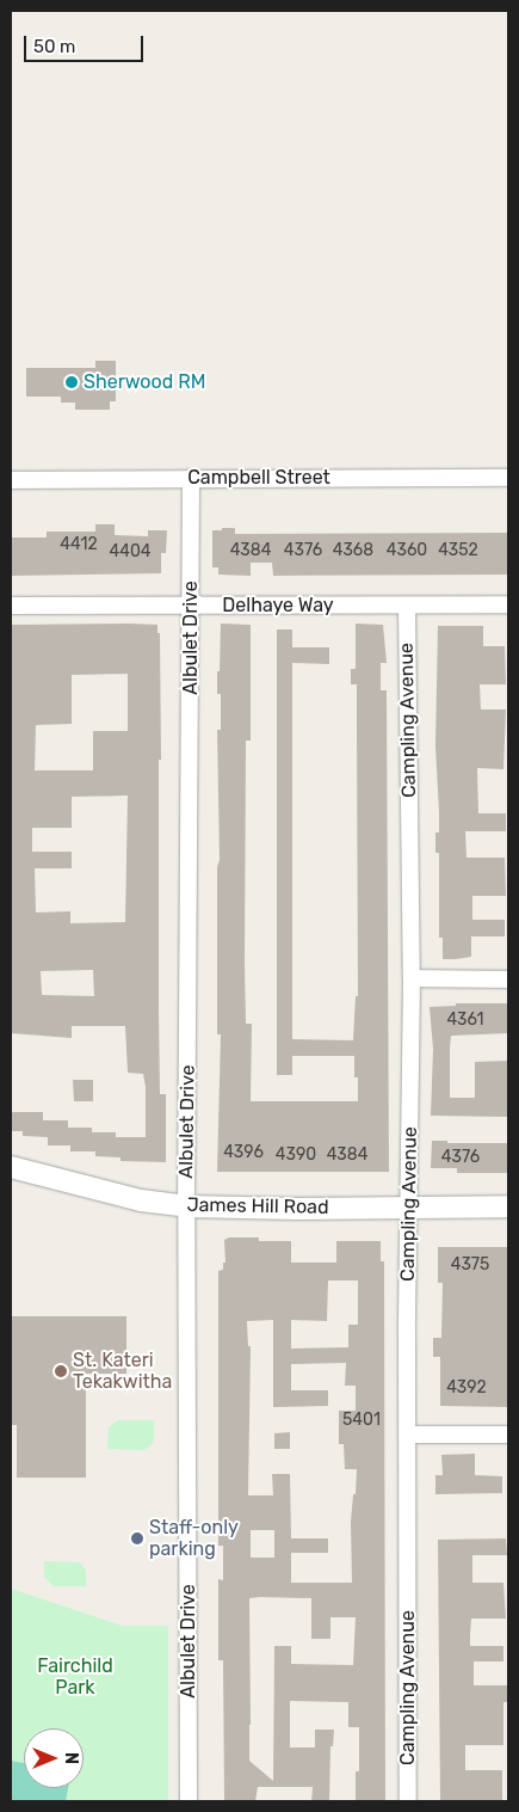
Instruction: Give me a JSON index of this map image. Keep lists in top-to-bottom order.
{
  "streets": {
    "street": [
      "Campbell Street",
      "Delhaye Way",
      "Albulet Drive",
      "Campling Avenue",
      "James Hill Road"
    ]
  },
  "crossings": [
    ["Campbell Street", "Albulet Drive"],
    ["Delhaye Way", "Albulet Drive"],
    ["Delhaye Way", "Campling Avenue"],
    ["Albulet Drive", "James Hill Road"],
    ["Campling Avenue", "James Hill Road"]
  ],
  "parks": ["Fairchild Park"],
  "places": ["Sherwood RM", "St. Kateri Tekakwitha", "Staff-only parking"],
  "house_numbers": [
    "4412",
    "4384",
    "4376",
    "4368",
    "4360",
    "4352",
    "4404",
    "4361",
    "4396",
    "4390",
    "4384",
    "4376",
    "4375",
    "4392",
    "5401"
  ],
  "scale_bar": "50 m",
  "north": "right"
}
